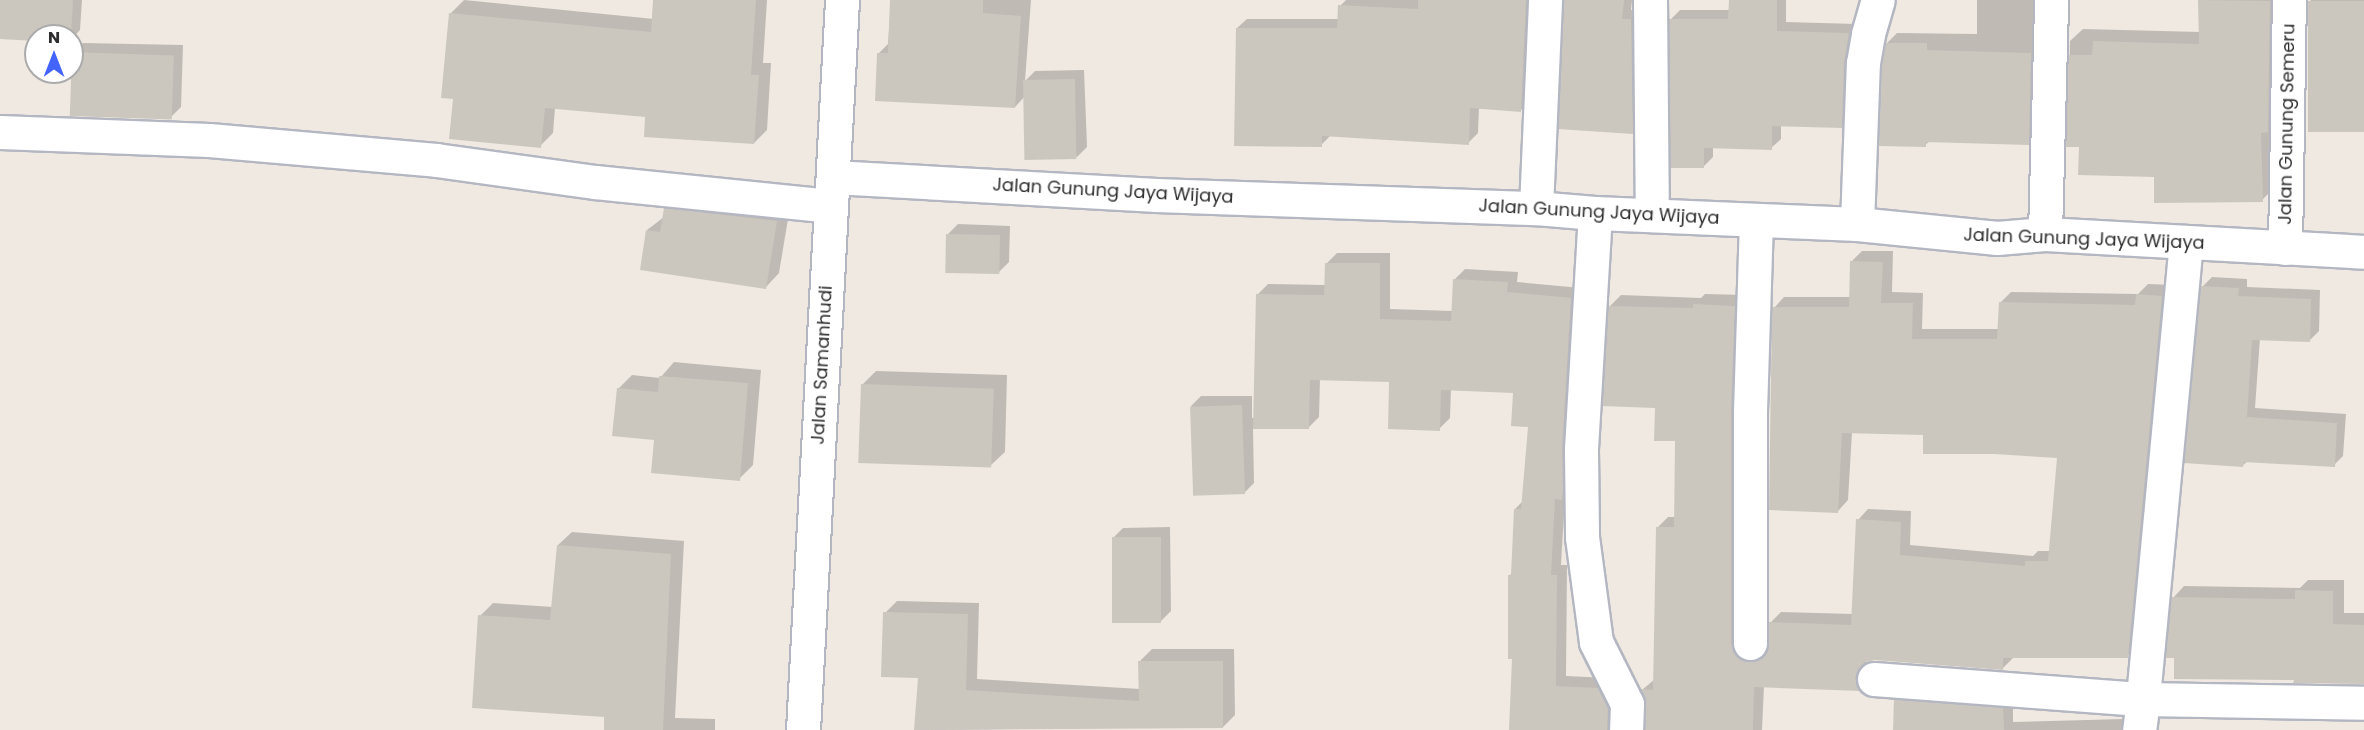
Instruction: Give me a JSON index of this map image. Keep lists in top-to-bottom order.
{
  "streets": {
    "street": ["Jalan Gunung Semeru", "Jalan Gunung Jaya Wijaya", "Jalan Samanhudi"]
  },
  "crossings": [
    ["Jalan Gunung Semeru", "Jalan Gunung Jaya Wijaya"],
    ["Jalan Gunung Jaya Wijaya", "Jalan Samanhudi"]
  ],
  "north": "top"
}
